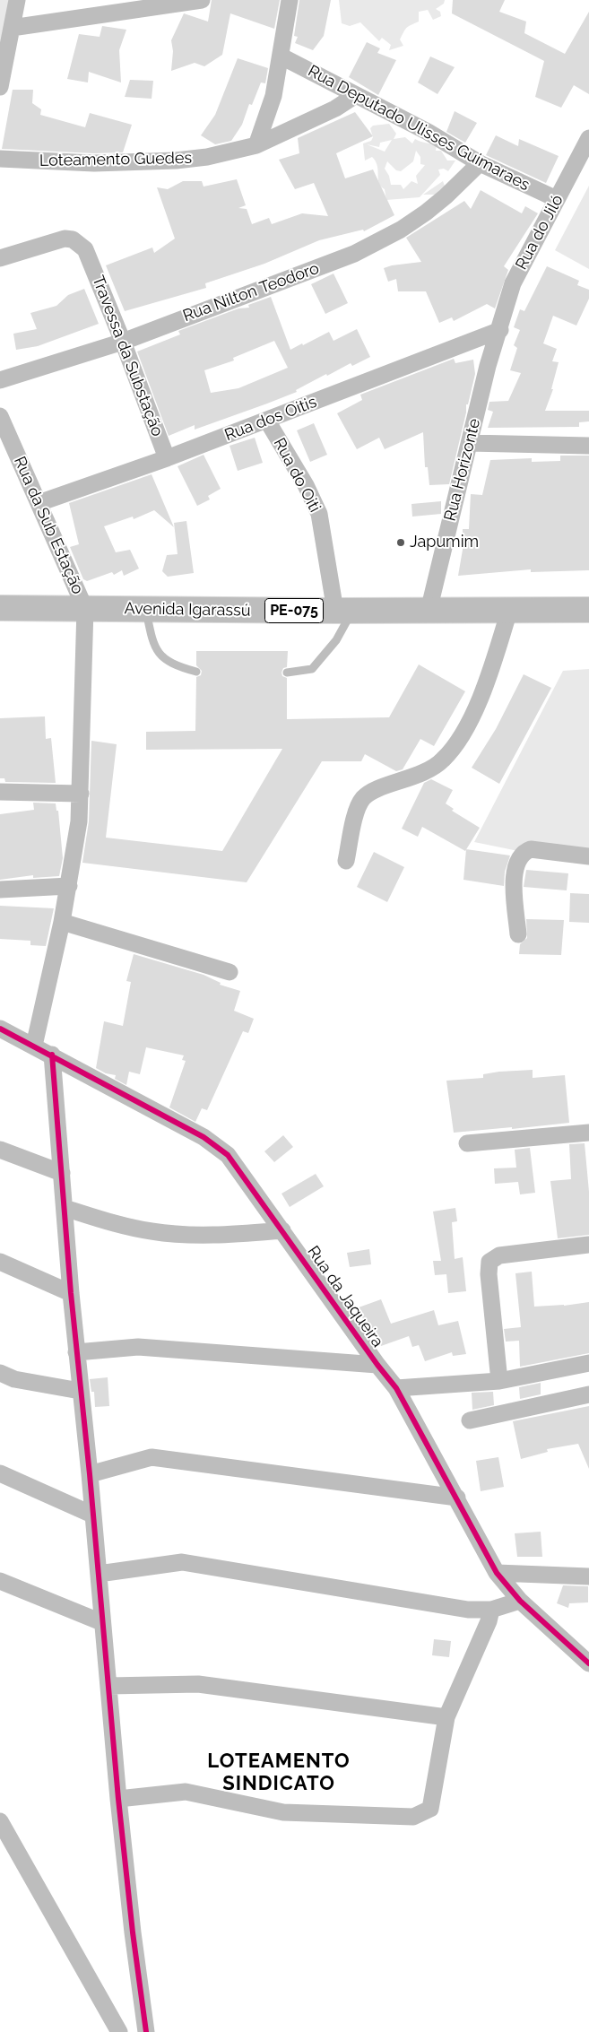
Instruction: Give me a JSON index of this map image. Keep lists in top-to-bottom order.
{
  "streets": {
    "main road": ["Avenida Igarassú", "PE-075"],
    "street": [
      "Rua Deputado Ulisses Guimaraes",
      "Loteamento Guedes",
      "Rua do Jiló",
      "Rua Nilton Teodoro",
      "Travessa da Substação",
      "Rua dos Oitis",
      "Rua Horizonte",
      "Rua do Oiti",
      "Rua da Sub Estação",
      "Rua da Jaqueira"
    ]
  },
  "crossings": [
    ["Rua Deputado Ulisses Guimaraes", "Loteamento Guedes"],
    ["Rua Deputado Ulisses Guimaraes", "Rua do Jiló"],
    ["Rua Deputado Ulisses Guimaraes", "Rua Nilton Teodoro"],
    ["Rua do Jiló", "Rua dos Oitis"],
    ["Rua do Jiló", "Rua Horizonte"],
    ["Rua Nilton Teodoro", "Travessa da Substação"],
    ["Travessa da Substação", "Rua dos Oitis"],
    ["Rua dos Oitis", "Rua Horizonte"],
    ["Rua dos Oitis", "Rua do Oiti"],
    ["Rua dos Oitis", "Rua da Sub Estação"],
    ["Rua Horizonte", "Avenida Igarassú"],
    ["Rua do Oiti", "Avenida Igarassú"],
    ["Rua da Sub Estação", "Avenida Igarassú"]
  ],
  "districts": ["LOTEAMENTO SINDICATO"],
  "places": ["Japumim"]
}
